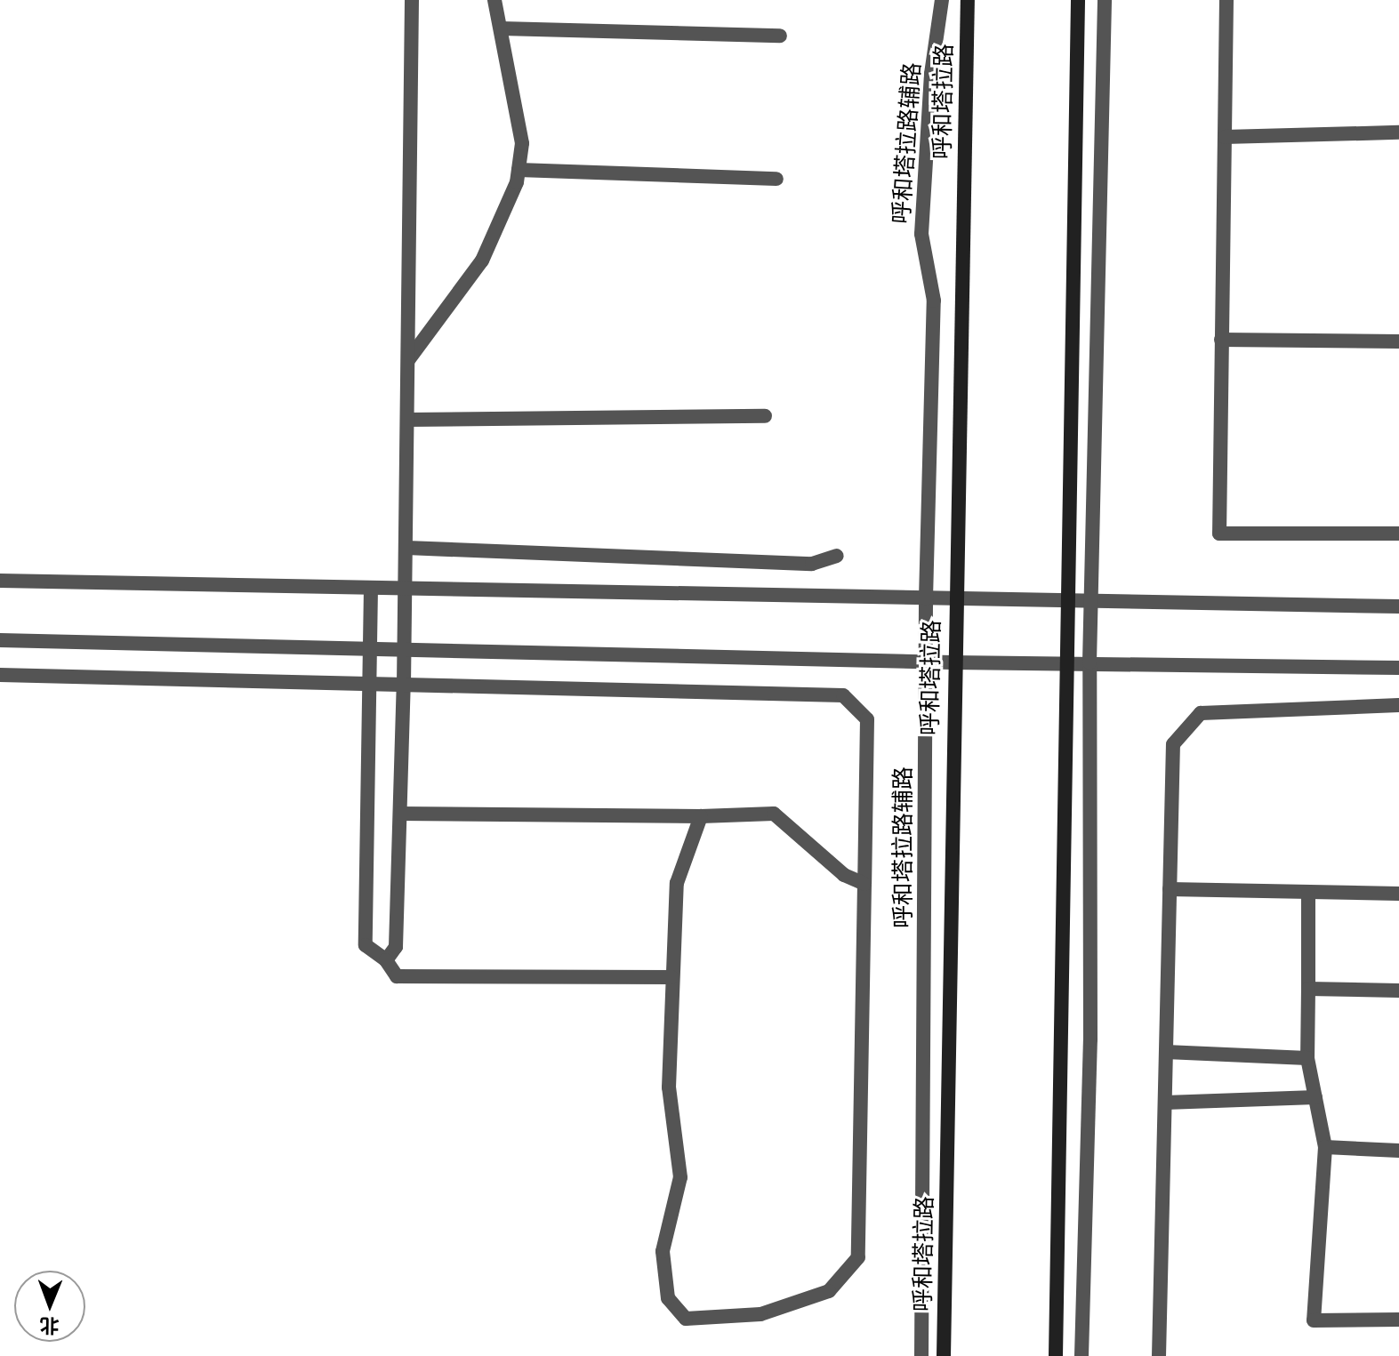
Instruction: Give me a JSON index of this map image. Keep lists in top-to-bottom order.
{
  "streets": {
    "main road": ["呼和塔拉路"],
    "street": ["呼和塔拉路辅路"]
  },
  "north": "bottom"
}
